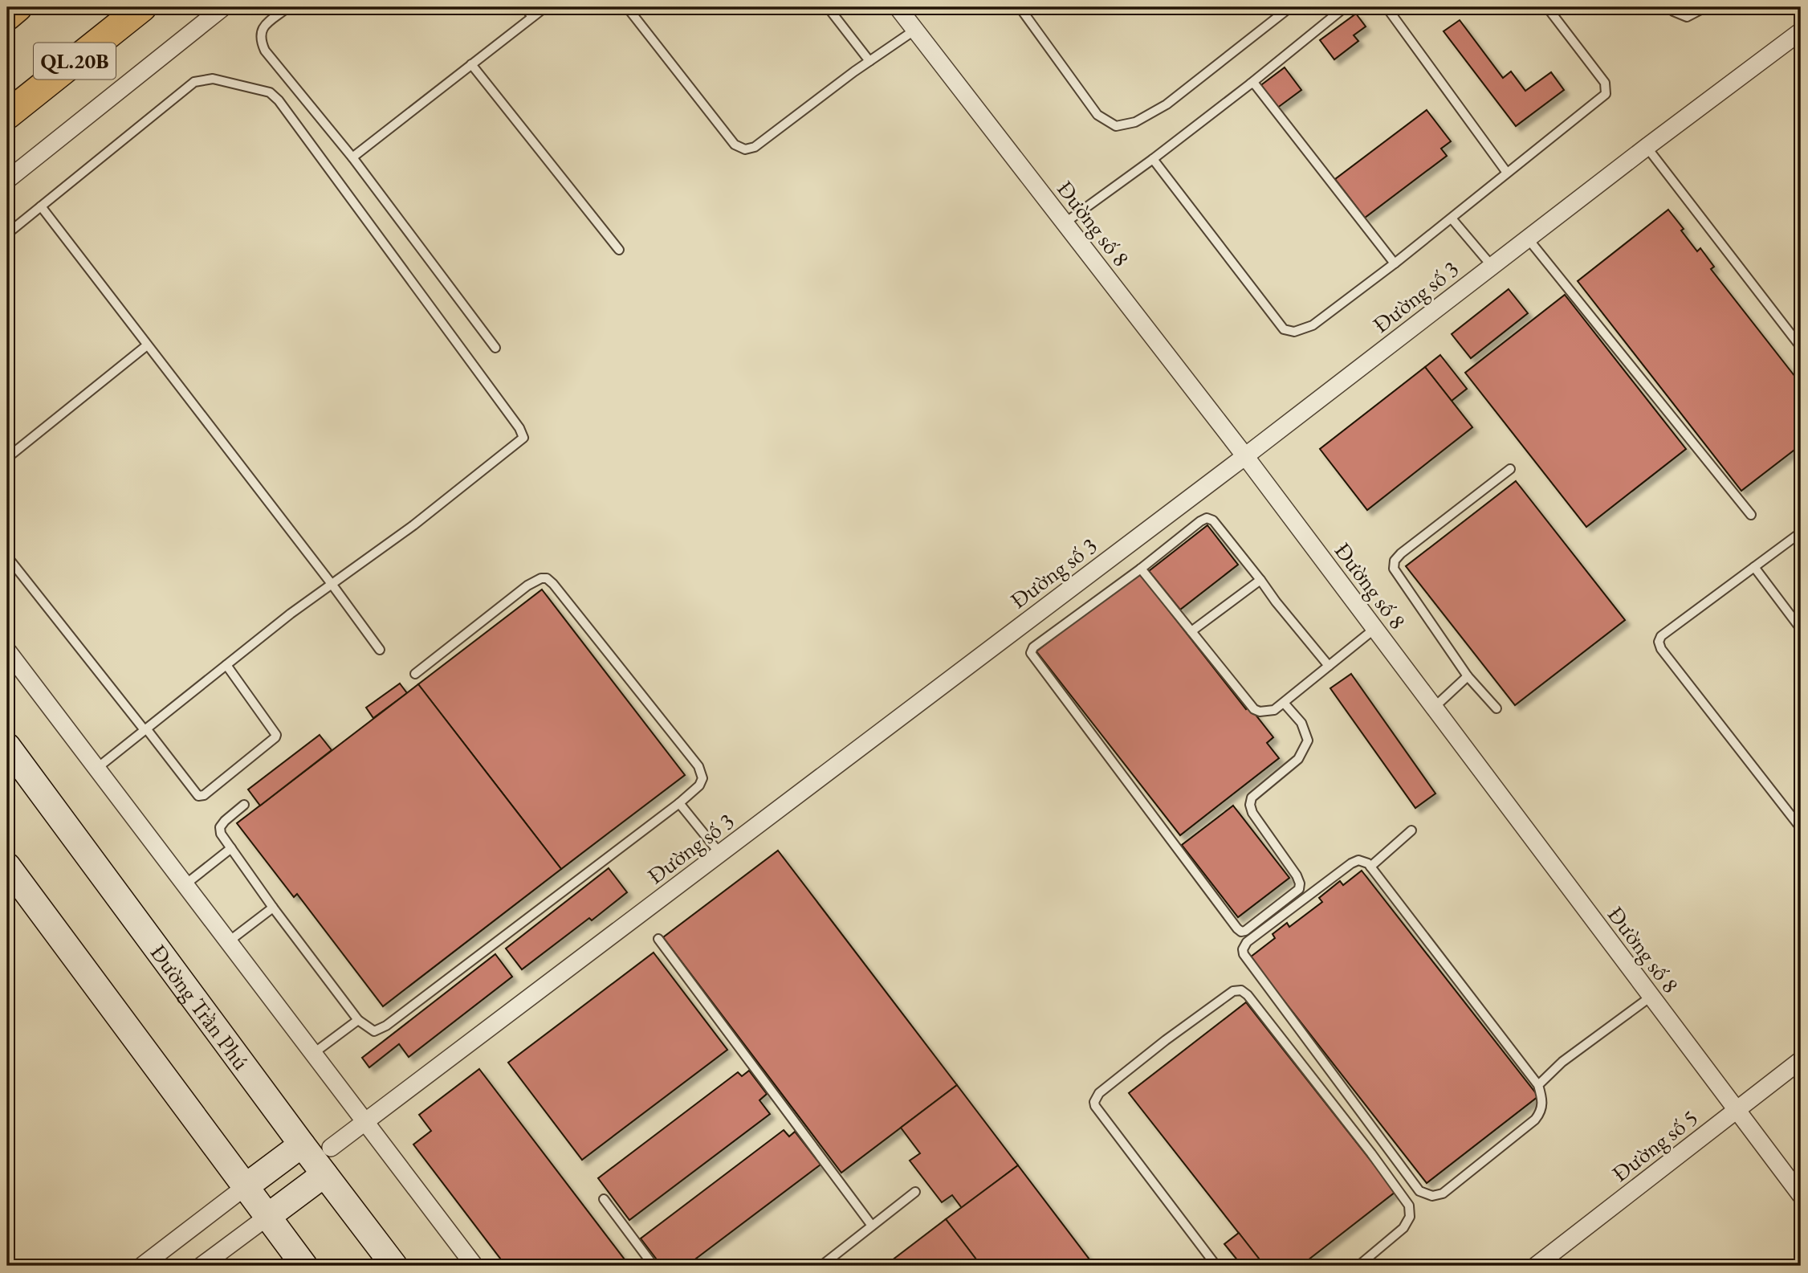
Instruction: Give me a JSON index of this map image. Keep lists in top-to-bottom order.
{
  "streets": {
    "main road": ["QL.20B", "Đường Trần Phú"],
    "street": ["Đường số 8", "Đường số 3", "Đường số 5"]
  },
  "crossings": [
    ["Đường số 8", "Đường số 3"],
    ["Đường số 8", "Đường số 5"]
  ]
}
